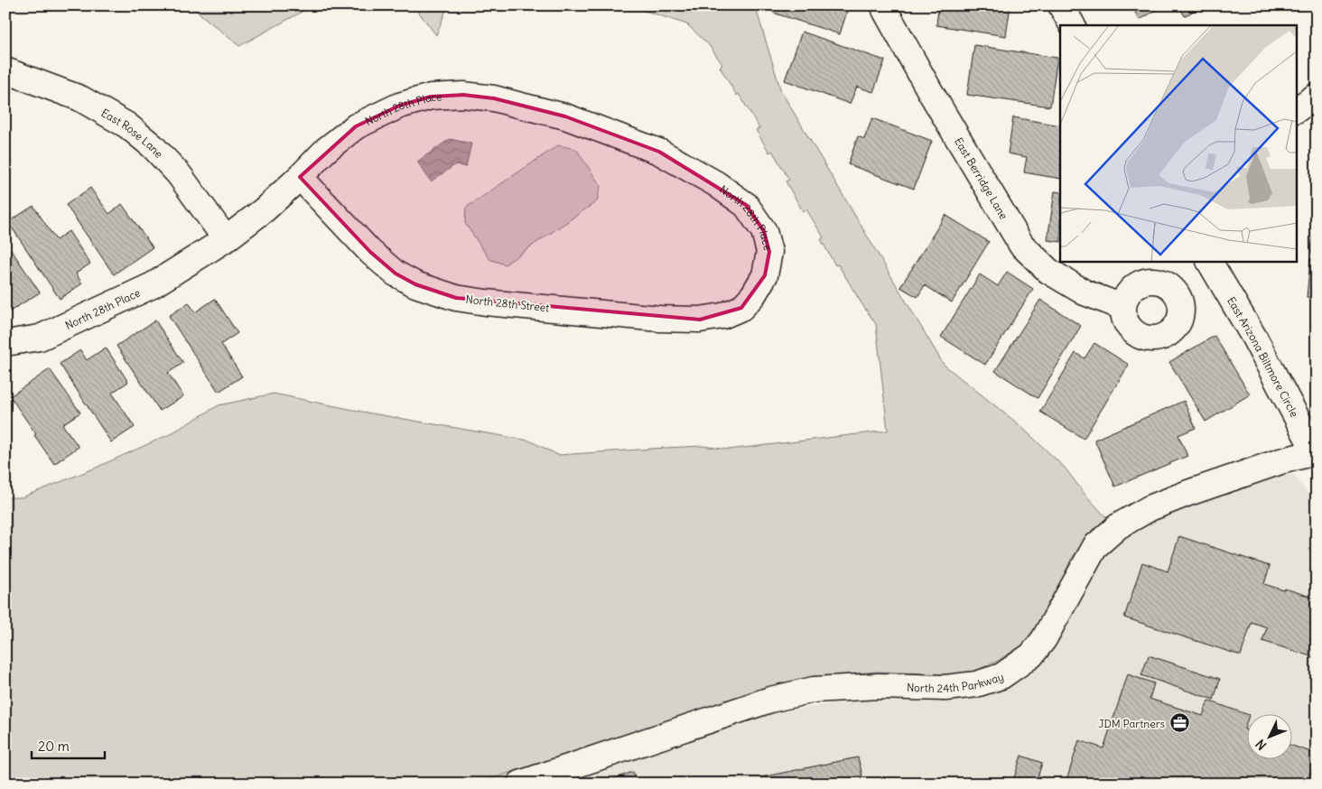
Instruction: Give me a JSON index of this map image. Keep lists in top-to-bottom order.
{
  "streets": {
    "street": [
      "North 28th Place",
      "East Rose Lane",
      "East Berridge Lane",
      "North 28th Street",
      "East Arizona Biltmore Circle",
      "North 24th Parkway"
    ]
  },
  "crossings": [
    ["North 28th Place", "East Rose Lane"],
    ["North 28th Place", "North 28th Street"],
    ["East Arizona Biltmore Circle", "North 24th Parkway"]
  ],
  "places": {
    "office": ["JDM Partners"]
  },
  "scale_bar": "20 m",
  "north": "bottom left"
}
